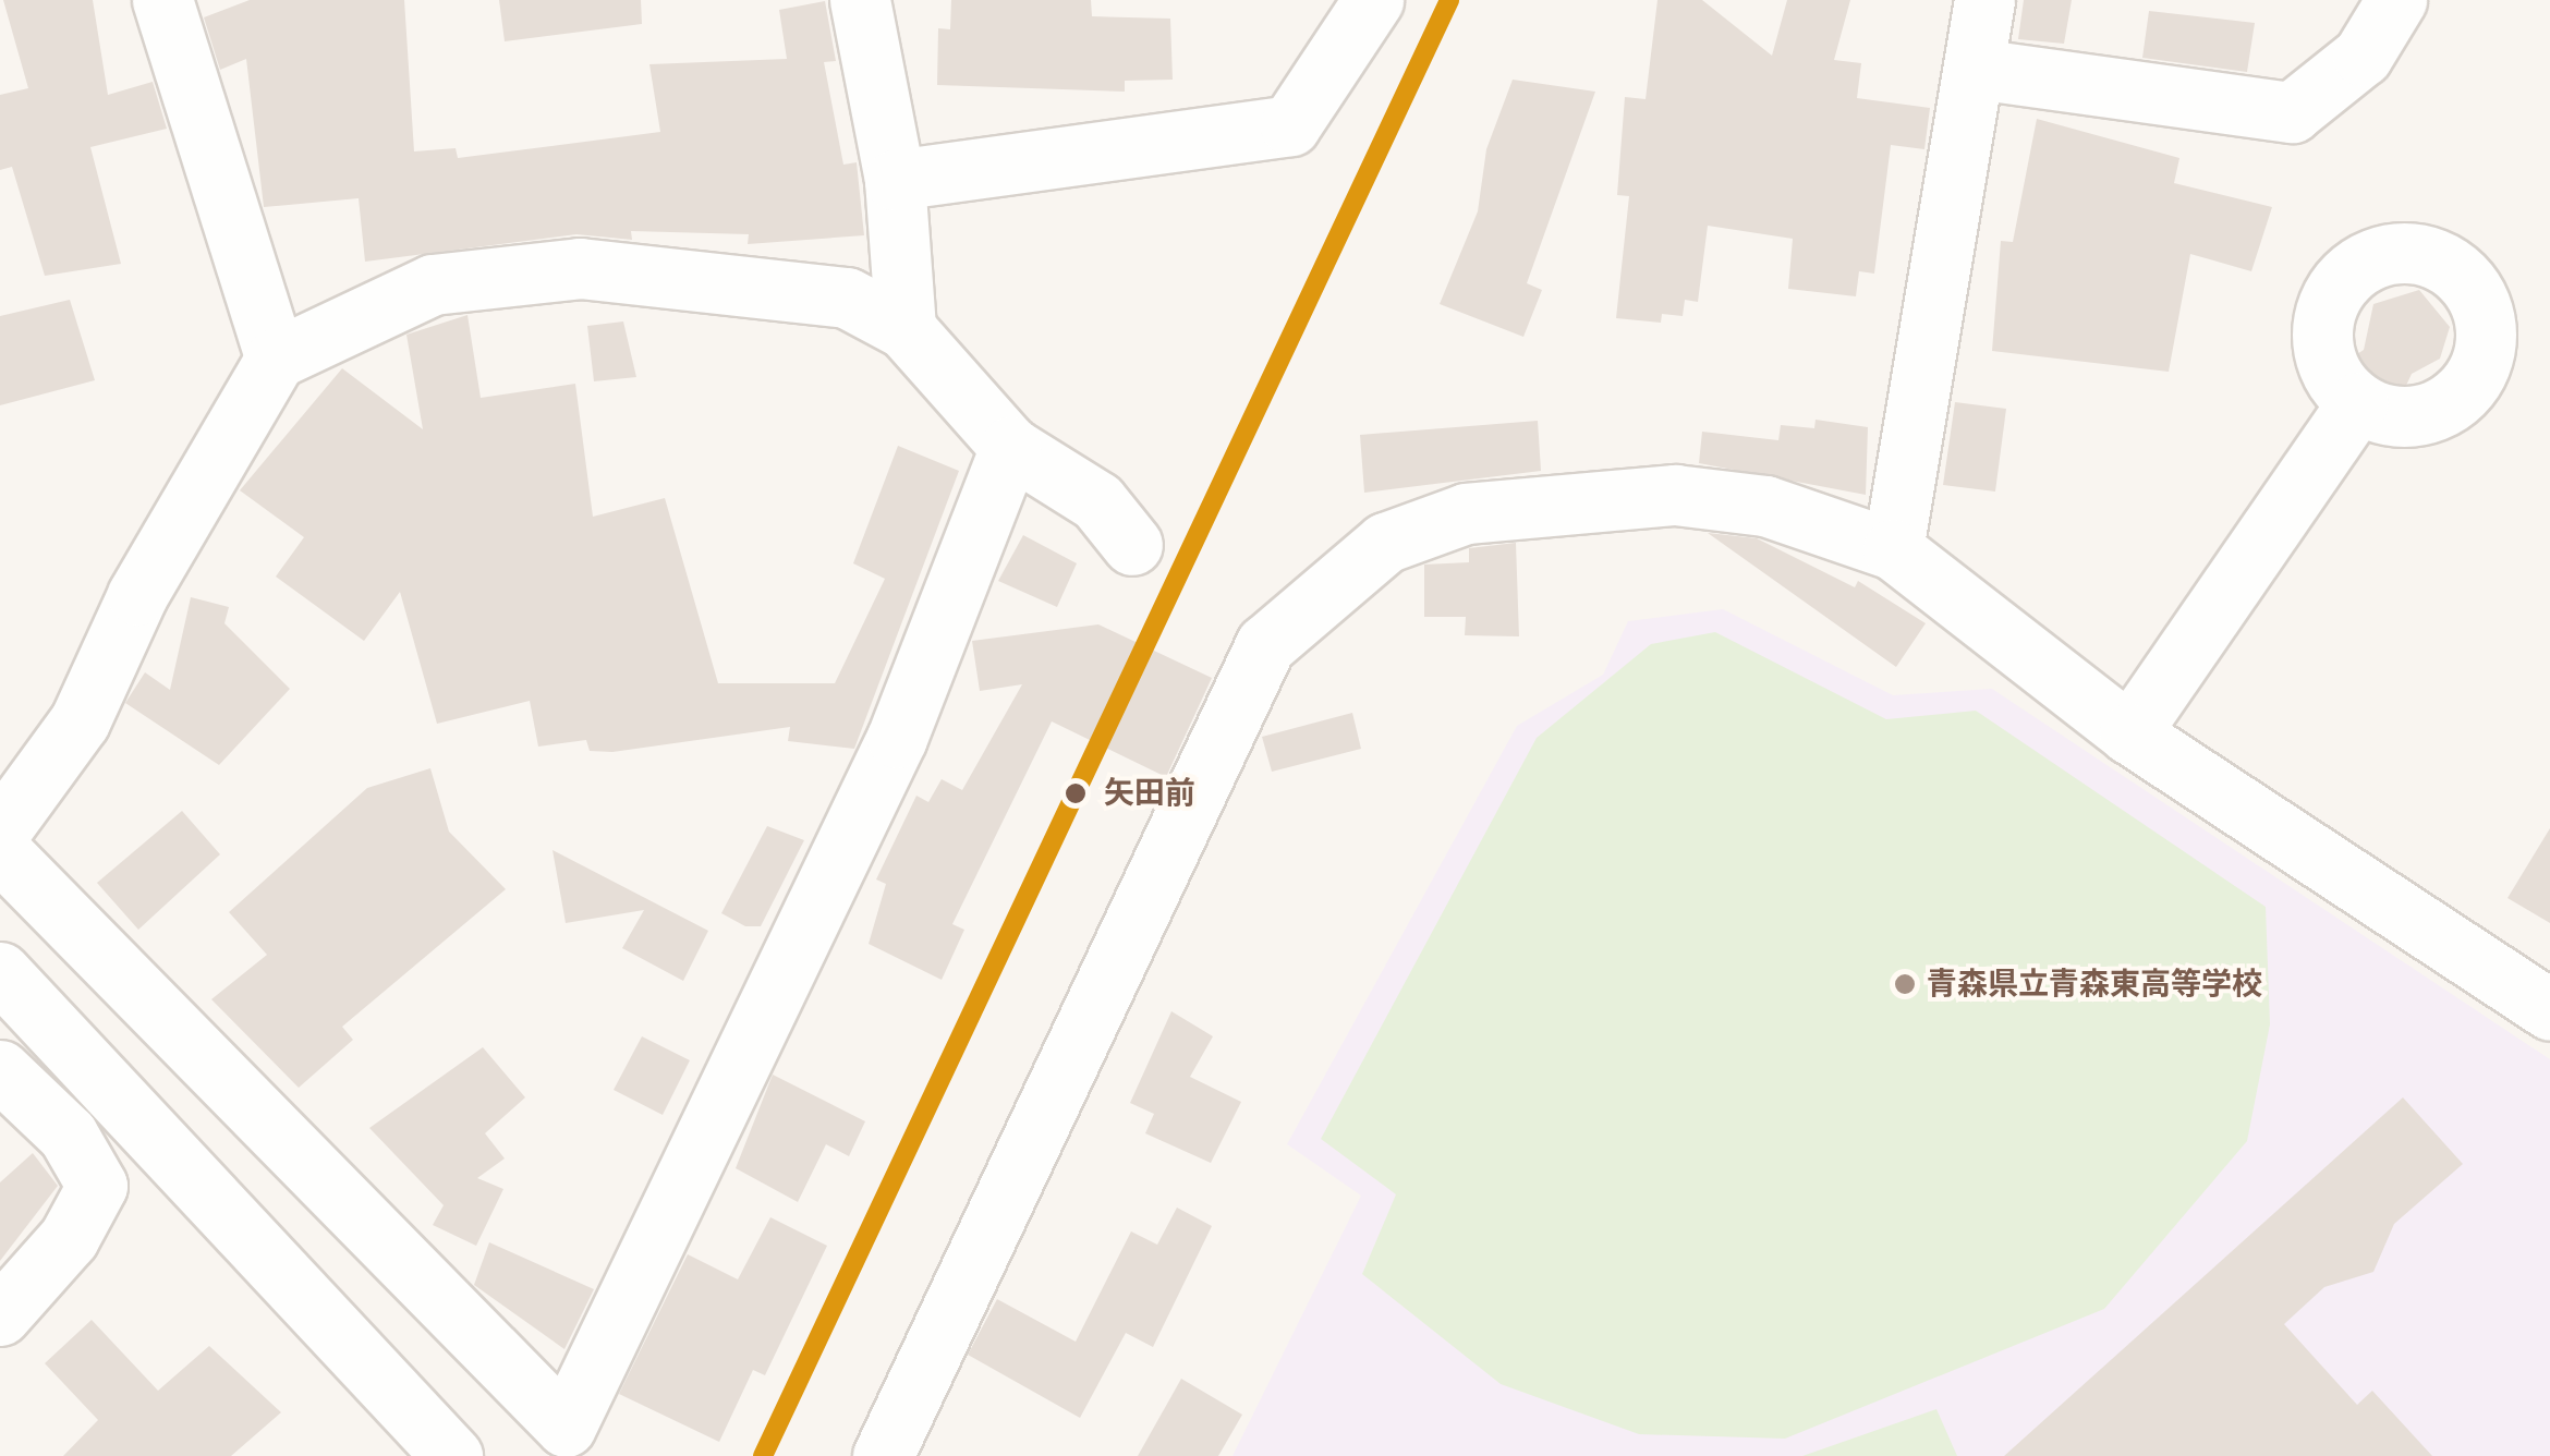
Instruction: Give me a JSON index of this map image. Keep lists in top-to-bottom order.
{
  "places": ["矢田前", "青森県立青森東高等学校"]
}
